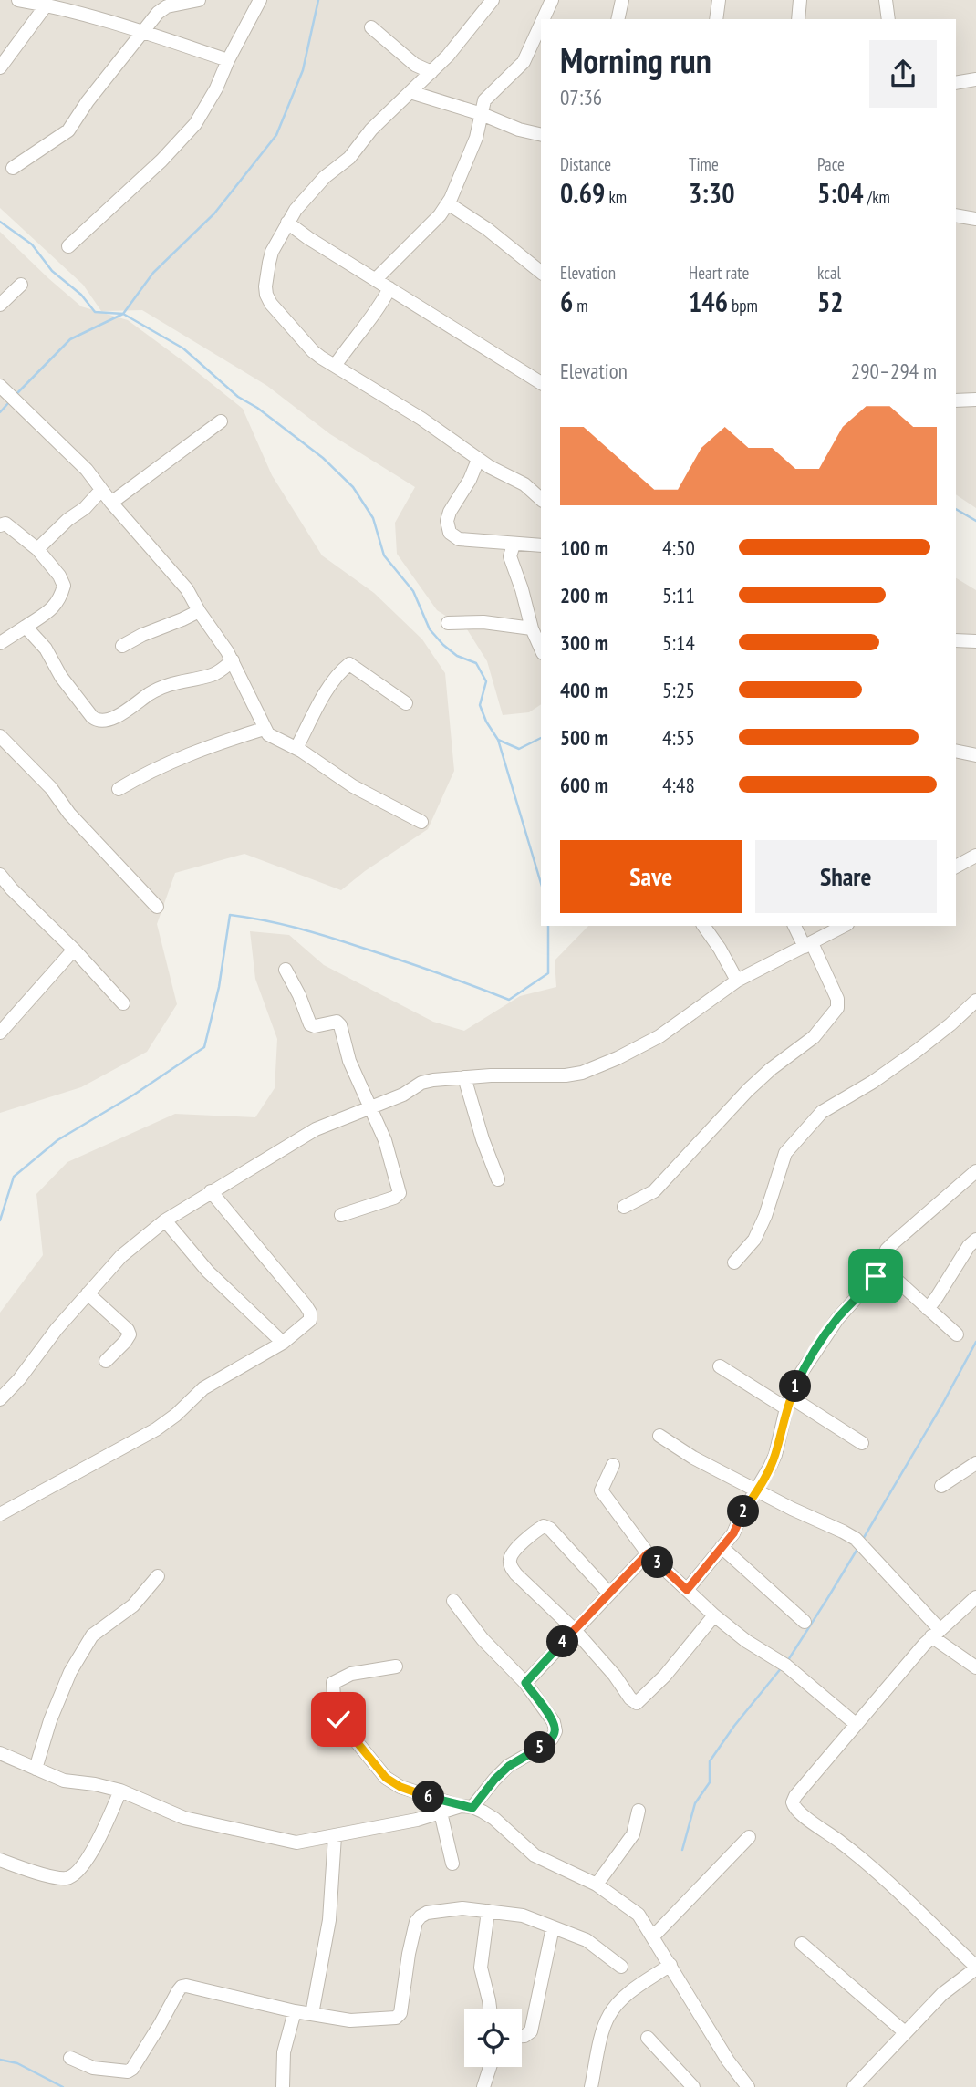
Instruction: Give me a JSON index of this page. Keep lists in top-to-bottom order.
{
  "page": {
    "heading": ["Morning run", "07:36"],
    "stats": [
      ["Distance", "0.69 km"],
      ["Time", "3:30"],
      ["Pace", "5:04 /km"],
      ["Elevation", "6 m"],
      ["Heart rate", "146 bpm"],
      ["kcal", "52"]
    ],
    "chart": ["Elevation", "290–294 m"],
    "list": [
      {
        "name": "100 m",
        "note": "4:50"
      },
      {
        "name": "200 m",
        "note": "5:11"
      },
      {
        "name": "300 m",
        "note": "5:14"
      },
      {
        "name": "400 m",
        "note": "5:25"
      },
      {
        "name": "500 m",
        "note": "4:55"
      },
      {
        "name": "600 m",
        "note": "4:48"
      }
    ],
    "buttons": ["Save", "Share"],
    "pins": [
      "1",
      "2",
      "3",
      "4",
      "5",
      "6"
    ]
  }
}
